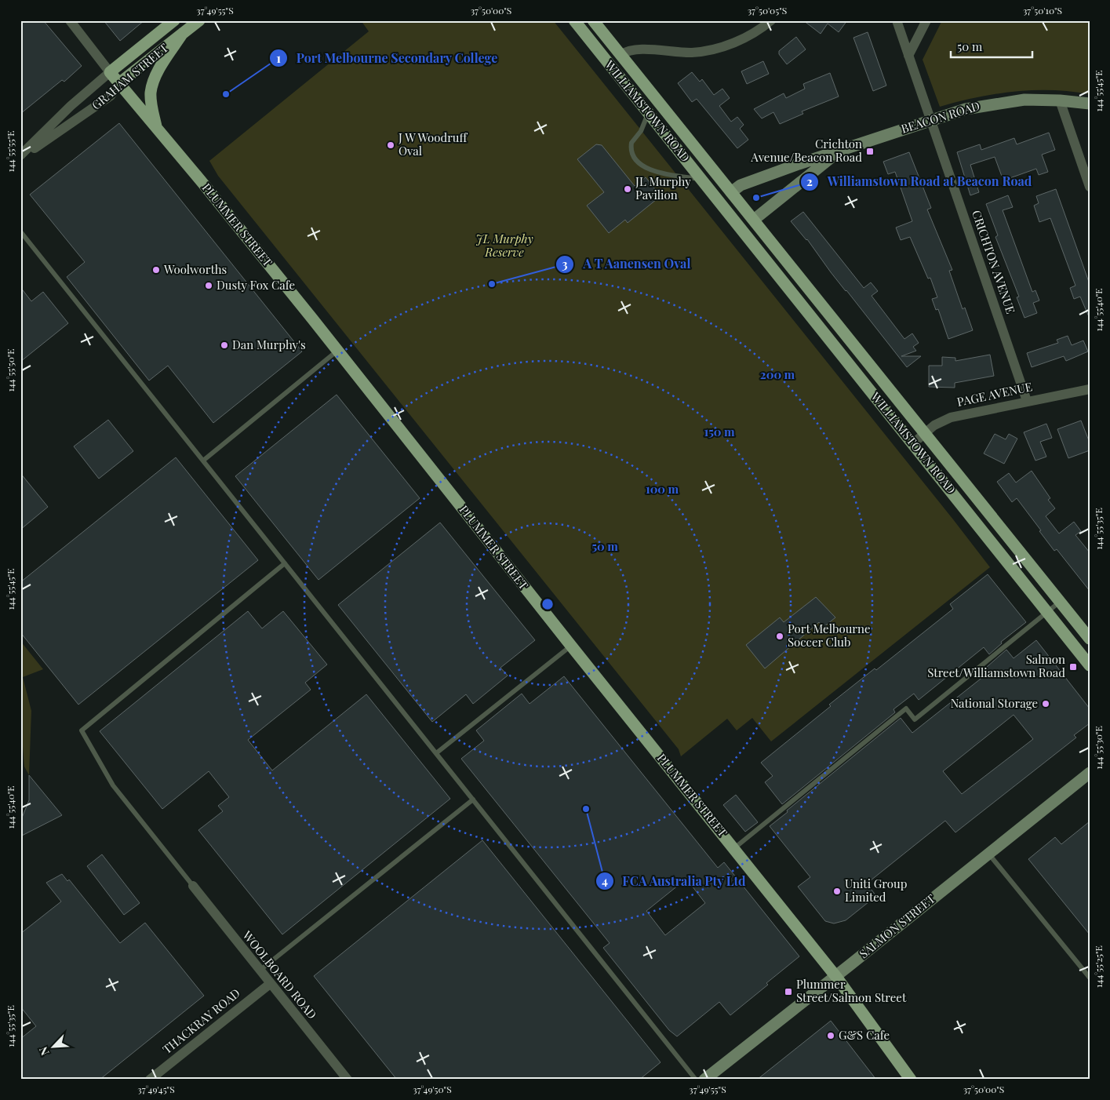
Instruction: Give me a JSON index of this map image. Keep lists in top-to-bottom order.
{
  "streets": {
    "main road": ["GRAHAM STREET", "WILLIAMSTOWN ROAD", "PLUMMER STREET"],
    "street": [
      "BEACON ROAD",
      "CRICHTON AVENUE",
      "PAGE AVENUE",
      "SALMON STREET",
      "WOOLBOARD ROAD",
      "THACKRAY ROAD"
    ]
  },
  "crossings": [
    ["GRAHAM STREET", "PLUMMER STREET"],
    ["WILLIAMSTOWN ROAD", "BEACON ROAD"],
    ["WILLIAMSTOWN ROAD", "PAGE AVENUE"],
    ["BEACON ROAD", "CRICHTON AVENUE"],
    ["PLUMMER STREET", "SALMON STREET"],
    ["CRICHTON AVENUE", "PAGE AVENUE"],
    ["WOOLBOARD ROAD", "THACKRAY ROAD"]
  ],
  "parks": ["JL Murphy Reserve"],
  "places": {
    "other": [
      "Port Melbourne Secondary College",
      "J W Woodruff Oval",
      "JL Murphy Pavilion",
      "Williamstown Road at Beacon Road",
      "Woolworths",
      "A T Aanensen Oval",
      "Dusty Fox Cafe",
      "Dan Murphy's",
      "Port Melbourne Soccer Club",
      "National Storage",
      "FCA Australia Pty Ltd",
      "Uniti Group Limited",
      "G&S Cafe"
    ],
    "transit": ["Crichton Avenue/Beacon Road", "Salmon Street/Williamstown Road", "Plummer Street/Salmon Street"]
  },
  "scale_bar": "50 m",
  "north": "bottom left",
  "coordinates": [
    "37°49'55\"S",
    "37°50'00\"S",
    "37°50'05\"S",
    "37°50'10\"S",
    "144°55'45\"E",
    "144°55'55\"E",
    "144°55'40\"E",
    "144°55'50\"E",
    "144°55'35\"E",
    "144°55'30\"E",
    "144°55'25\"E",
    "37°49'45\"S",
    "37°49'50\"S"
  ],
  "rings": [
    "200 m",
    "150 m",
    "100 m",
    "50 m"
  ]
}
